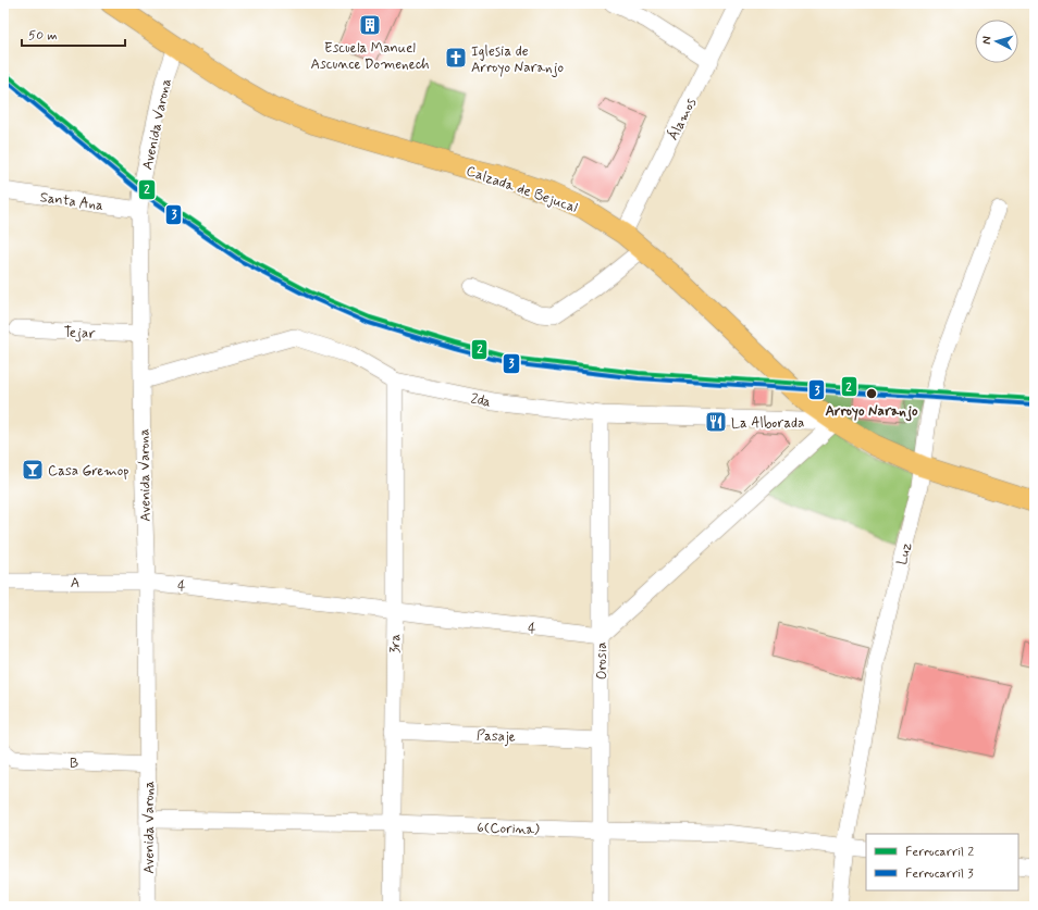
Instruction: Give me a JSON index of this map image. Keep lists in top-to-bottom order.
{
  "streets": {
    "main road": ["Calzada de Bejucal"],
    "street": [
      "Álamos",
      "Avenida Varona",
      "Santa Ana",
      "Tejar",
      "2da",
      "Luz",
      "A",
      "4",
      "3ra",
      "Orosia",
      "Pasaje",
      "B",
      "6(Corina)"
    ]
  },
  "crossings": [
    ["Álamos", "Calzada de Bejucal"],
    ["Avenida Varona", "Calzada de Bejucal"],
    ["Avenida Varona", "Santa Ana"],
    ["Avenida Varona", "Tejar"],
    ["Avenida Varona", "2da"],
    ["Avenida Varona", "A"],
    ["Avenida Varona", "4"],
    ["Avenida Varona", "B"],
    ["Avenida Varona", "6(Corina)"],
    ["Calzada de Bejucal", "2da"],
    ["Calzada de Bejucal", "Luz"],
    ["2da", "3ra"],
    ["2da", "Orosia"],
    ["Luz", "6(Corina)"],
    ["A", "4"],
    ["4", "3ra"],
    ["4", "Orosia"],
    ["3ra", "Pasaje"],
    ["3ra", "6(Corina)"],
    ["Orosia", "Pasaje"],
    ["Orosia", "6(Corina)"]
  ],
  "places": {
    "building": ["Escuela Manuel Ascunce Domenech"],
    "church": ["Iglesia de Arroyo Naranjo"],
    "other": ["Arroyo Naranjo"],
    "restaurant": ["La Alborada"],
    "bar": ["Casa Gremop"]
  },
  "lines": ["rail line 2", "rail line 3"],
  "legend": ["Ferrocarril 2", "Ferrocarril 3"],
  "scale_bar": "50 m",
  "north": "left"
}
